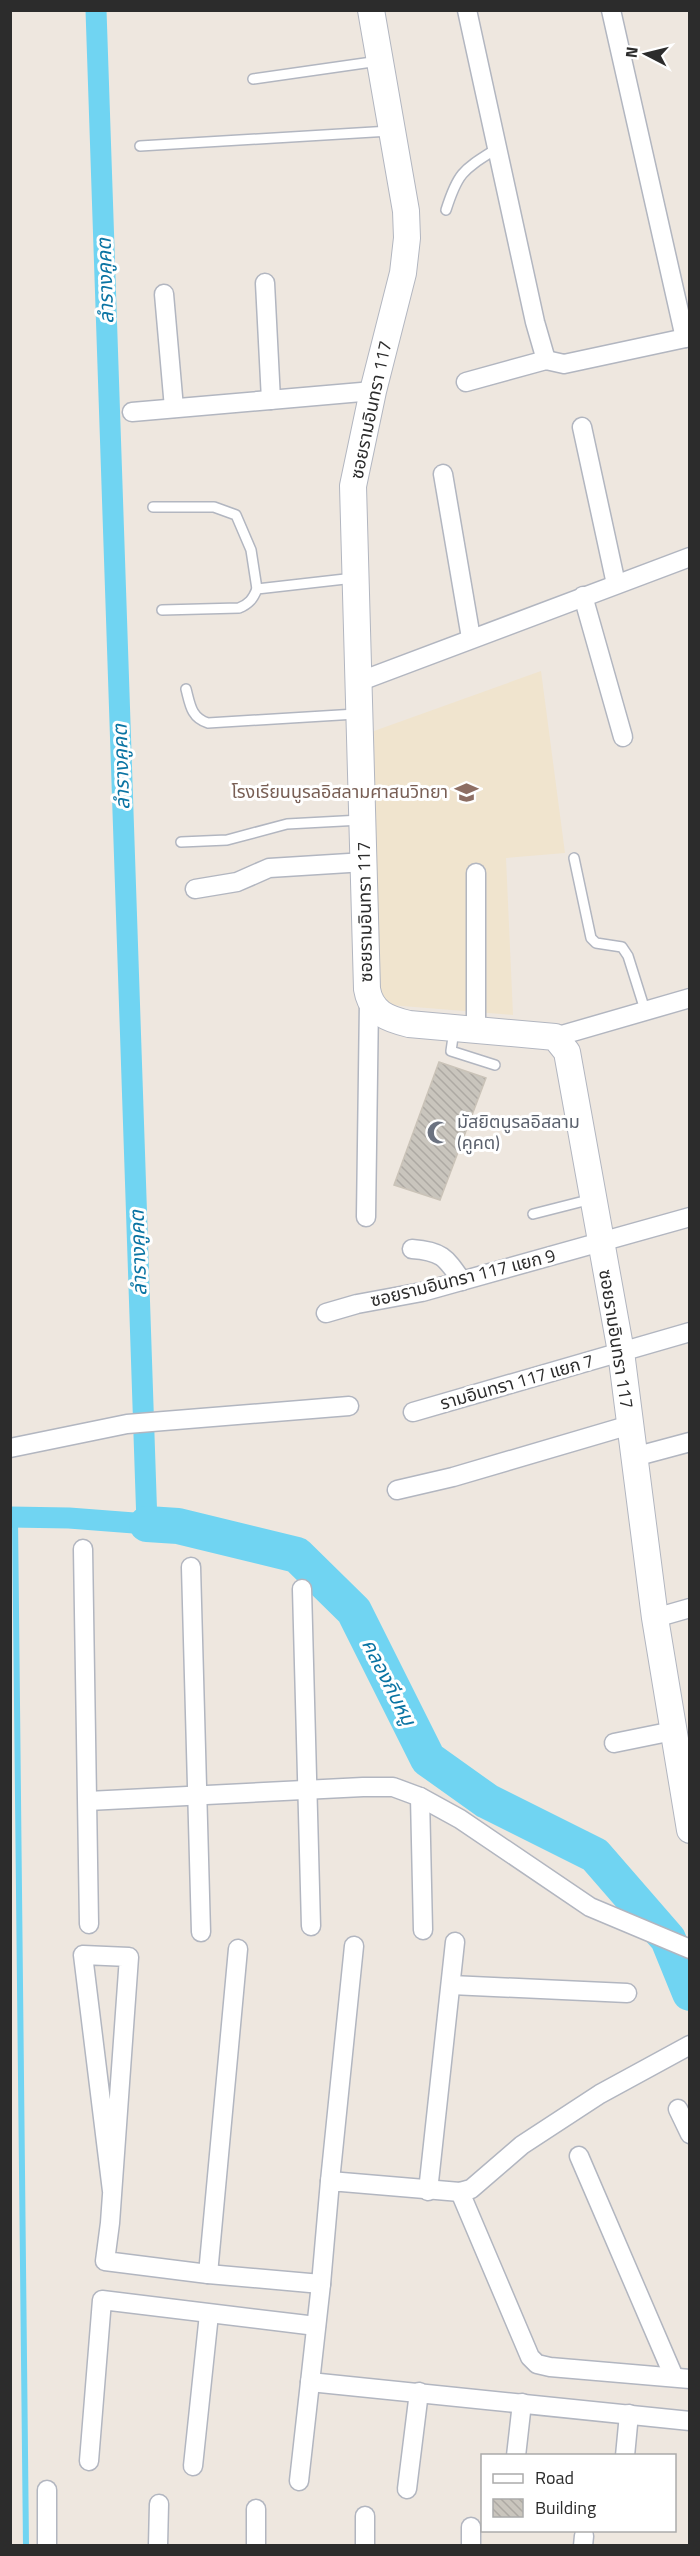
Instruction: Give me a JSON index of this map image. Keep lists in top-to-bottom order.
{
  "streets": {
    "street": ["ซอยรามอินทรา 117", "ซอยรามอินทรา 117 แยก 9", "รามอินทรา 117 แยก 7"]
  },
  "crossings": [
    ["ซอยรามอินทรา 117", "ซอยรามอินทรา 117 แยก 9"],
    ["ซอยรามอินทรา 117", "รามอินทรา 117 แยก 7"]
  ],
  "water": ["ลำรางคูคต", "คลองกีบหมู"],
  "places": {
    "school or university": ["โรงเรียนนูรลอิสลามศาสนวิทยา"],
    "mosque": ["มัสยิตนูรลอิสลาม (คูคต)"]
  },
  "legend": ["Road", "Building"],
  "north": "left"
}
